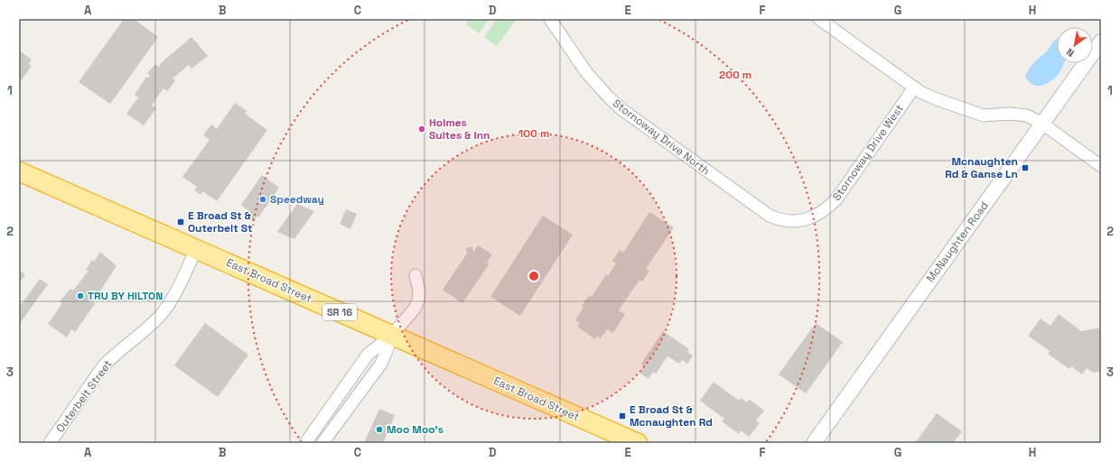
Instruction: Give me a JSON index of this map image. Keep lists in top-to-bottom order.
{
  "streets": {
    "highway": ["East Broad Street", "SR 16"],
    "street": [
      "Stornoway Drive North",
      "Stornoway Drive West",
      "McNaughten Road",
      "Outerbelt Street"
    ]
  },
  "crossings": [
    ["Stornoway Drive North", "Stornoway Drive West"],
    ["East Broad Street", "Outerbelt Street"]
  ],
  "places": {
    "other": [
      "Holmes Suites & Inn",
      "Speedway",
      "TRU BY HILTON",
      "Moo Moo's"
    ],
    "transit": ["Mcnaughten Rd & Ganse Ln", "E Broad St & Outerbelt St", "E Broad St & Mcnaughten Rd"]
  },
  "north": "bottom left",
  "grid": {
    "columns": [
      "A",
      "B",
      "C",
      "D",
      "E",
      "F",
      "G",
      "H"
    ],
    "rows": ["1", "2", "3"]
  },
  "rings": ["200 m", "100 m"]
}
